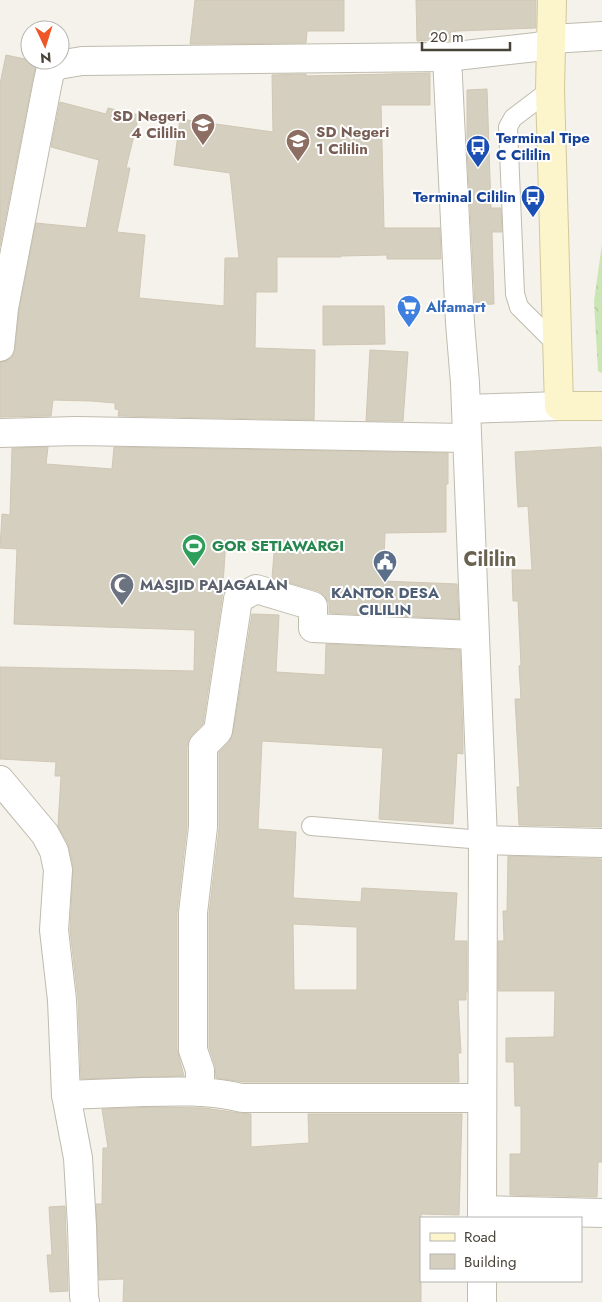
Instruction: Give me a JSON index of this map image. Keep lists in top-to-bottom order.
{
  "districts": ["Cililin"],
  "places": {
    "school or university": ["SD Negeri 4 Cililin", "SD Negeri 1 Cililin"],
    "bus stop": ["Terminal Tipe C Cililin", "Terminal Cililin"],
    "supermarket": ["Alfamart"],
    "sports": ["GOR SETIAWARGI"],
    "public building": ["KANTOR DESA CILILIN"],
    "mosque": ["MASJID PAJAGALAN"]
  },
  "legend": ["Road", "Building"],
  "scale_bar": "20 m",
  "north": "bottom"
}
